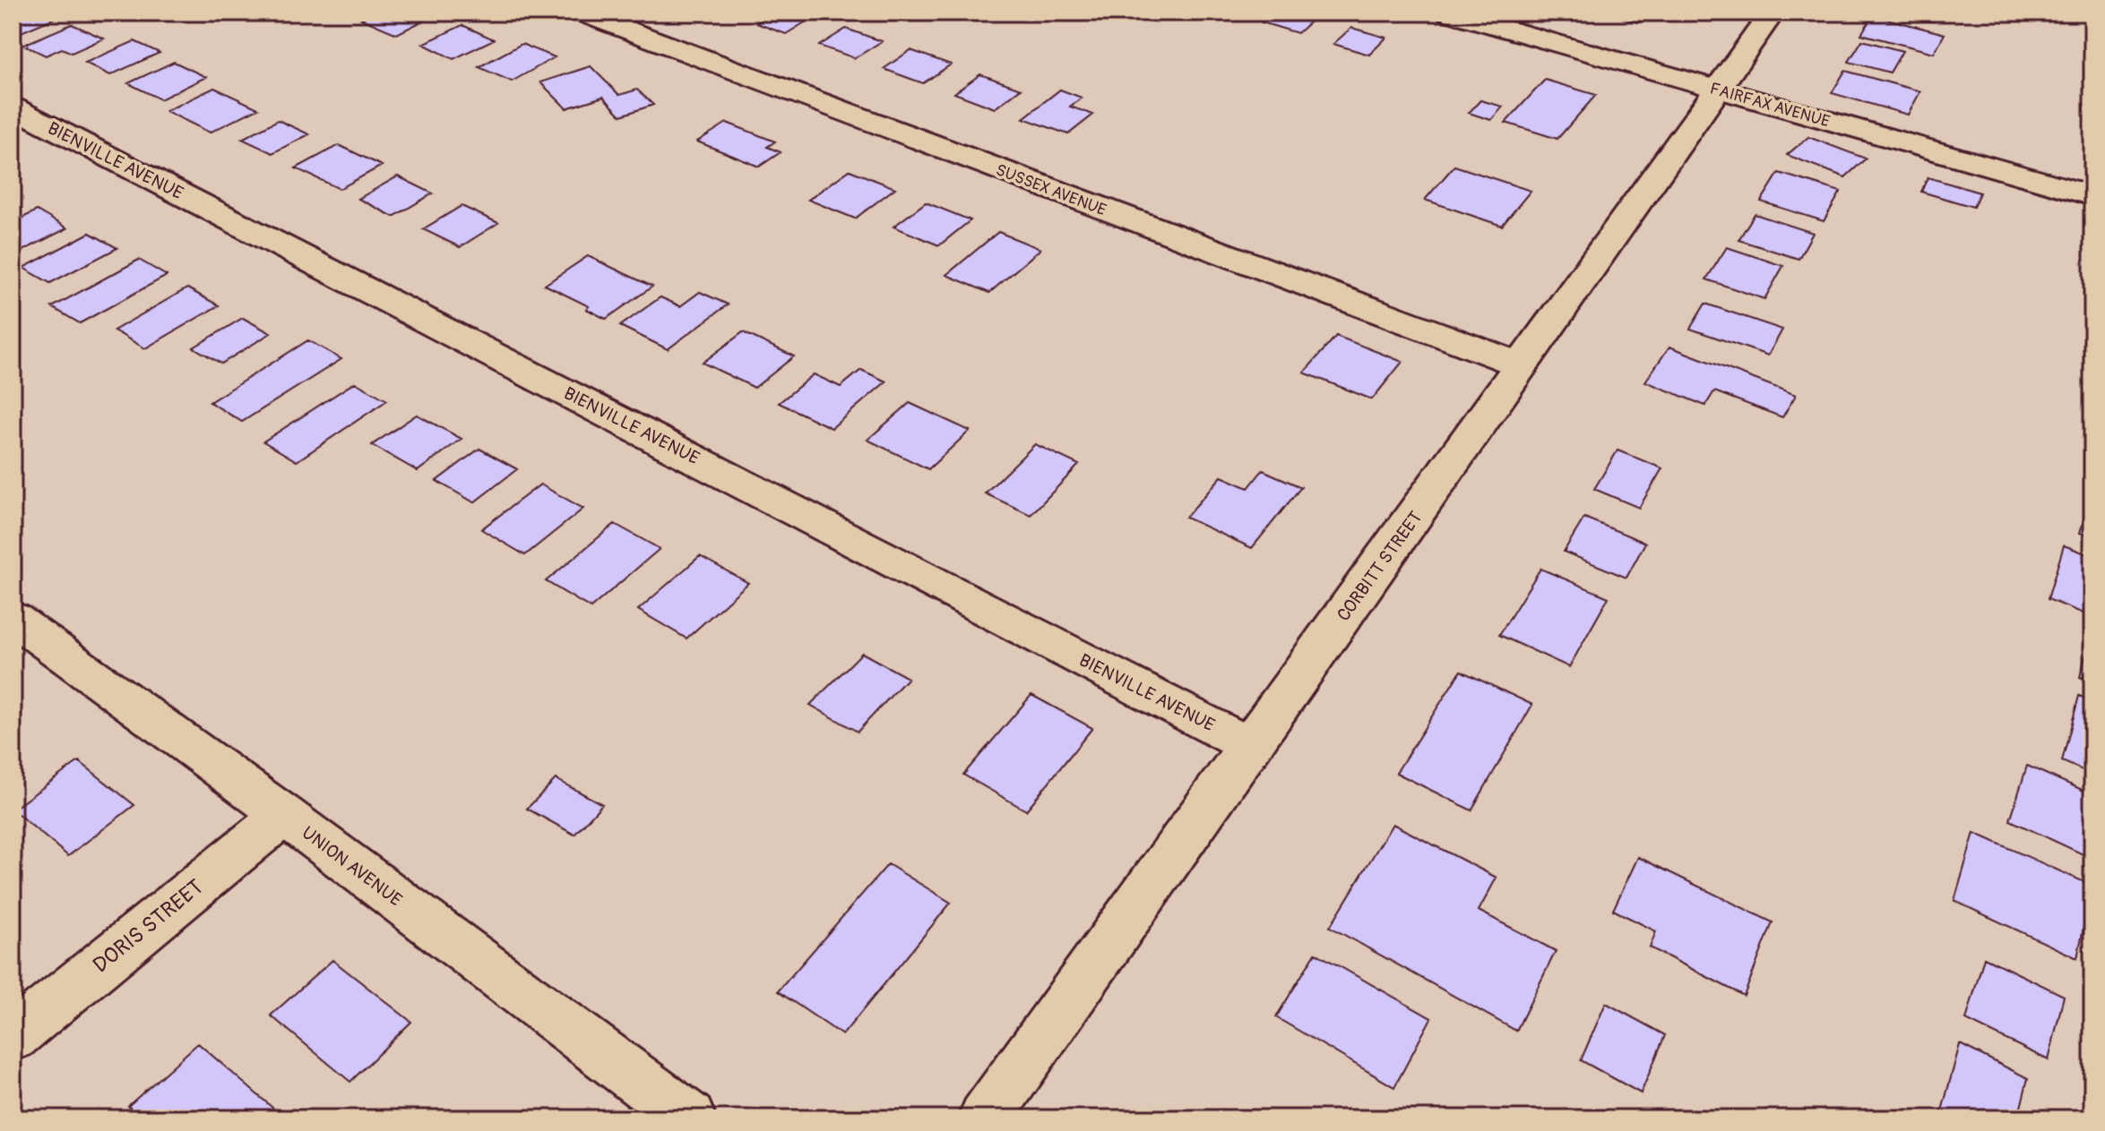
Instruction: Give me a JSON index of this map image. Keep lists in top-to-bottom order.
{
  "streets": {
    "street": [
      "FAIRFAX AVENUE",
      "BIENVILLE AVENUE",
      "SUSSEX AVENUE",
      "CORBITT STREET",
      "UNION AVENUE",
      "DORIS STREET"
    ]
  },
  "crossings": [
    ["FAIRFAX AVENUE", "CORBITT STREET"],
    ["BIENVILLE AVENUE", "CORBITT STREET"],
    ["SUSSEX AVENUE", "CORBITT STREET"],
    ["UNION AVENUE", "DORIS STREET"]
  ]
}
